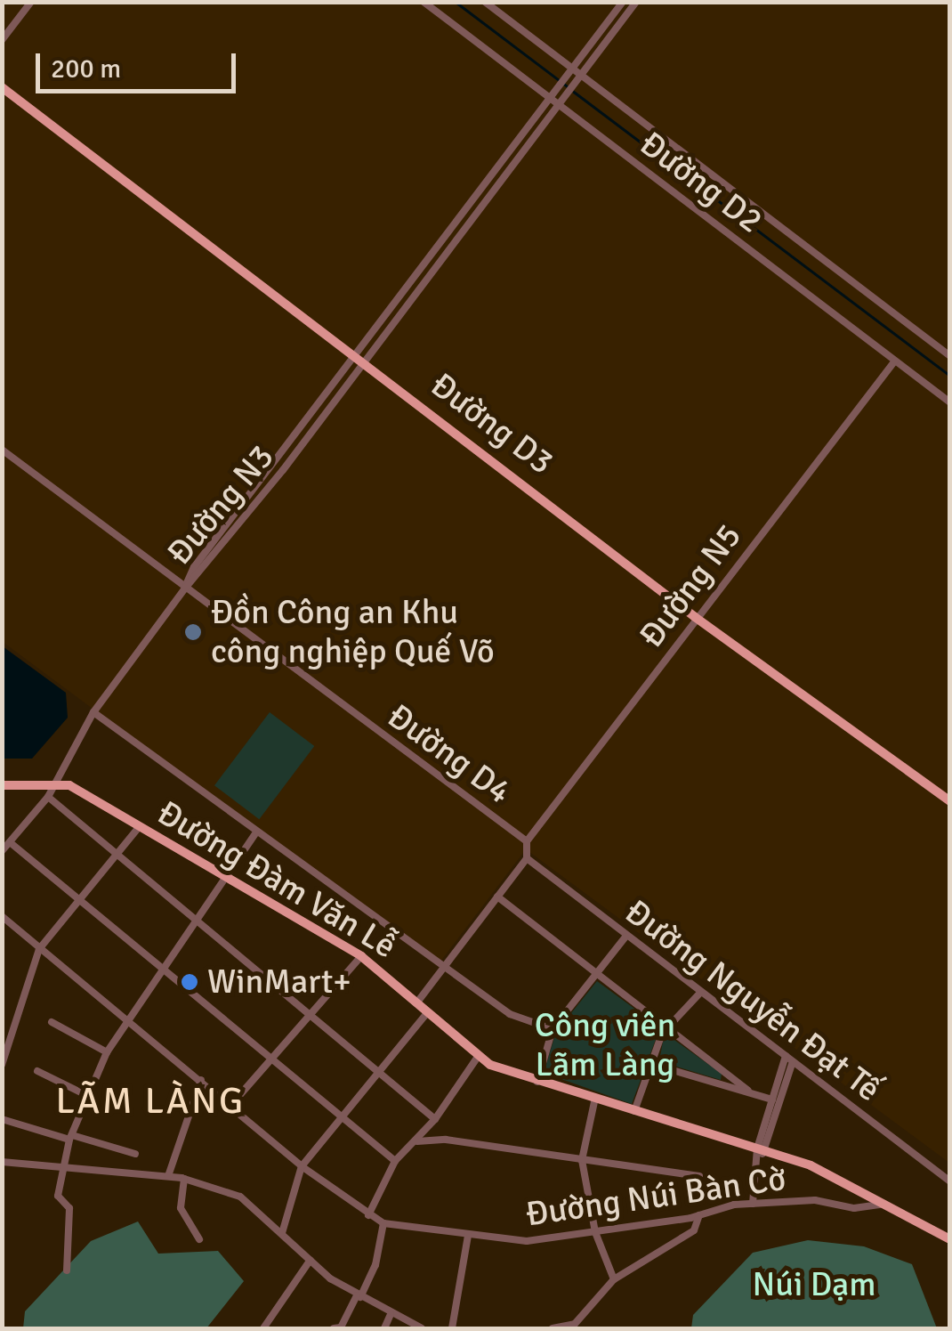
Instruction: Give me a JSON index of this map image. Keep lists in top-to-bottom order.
{
  "streets": {
    "main road": ["Đường D3", "Đường Đàm Văn Lễ"],
    "street": [
      "Đường D2",
      "Đường N3",
      "Đường N5",
      "Đường D4",
      "Đường Nguyễn Đạt Tế",
      "Đường Núi Bàn Cờ"
    ]
  },
  "crossings": [
    ["Đường D2", "Đường N3"],
    ["Đường D2", "Đường N5"],
    ["Đường D3", "Đường N3"],
    ["Đường D3", "Đường N5"],
    ["Đường N3", "Đường D4"],
    ["Đường N5", "Đường D4"],
    ["Đường Đàm Văn Lễ", "Đường Núi Bàn Cờ"]
  ],
  "districts": ["LÃM LÀNG"],
  "parks": ["Công viên Lãm Làng", "Núi Dạm"],
  "places": ["Đồn Công an Khu công nghiệp Quế Võ", "WinMart+"],
  "scale_bar": "200 m"
}
